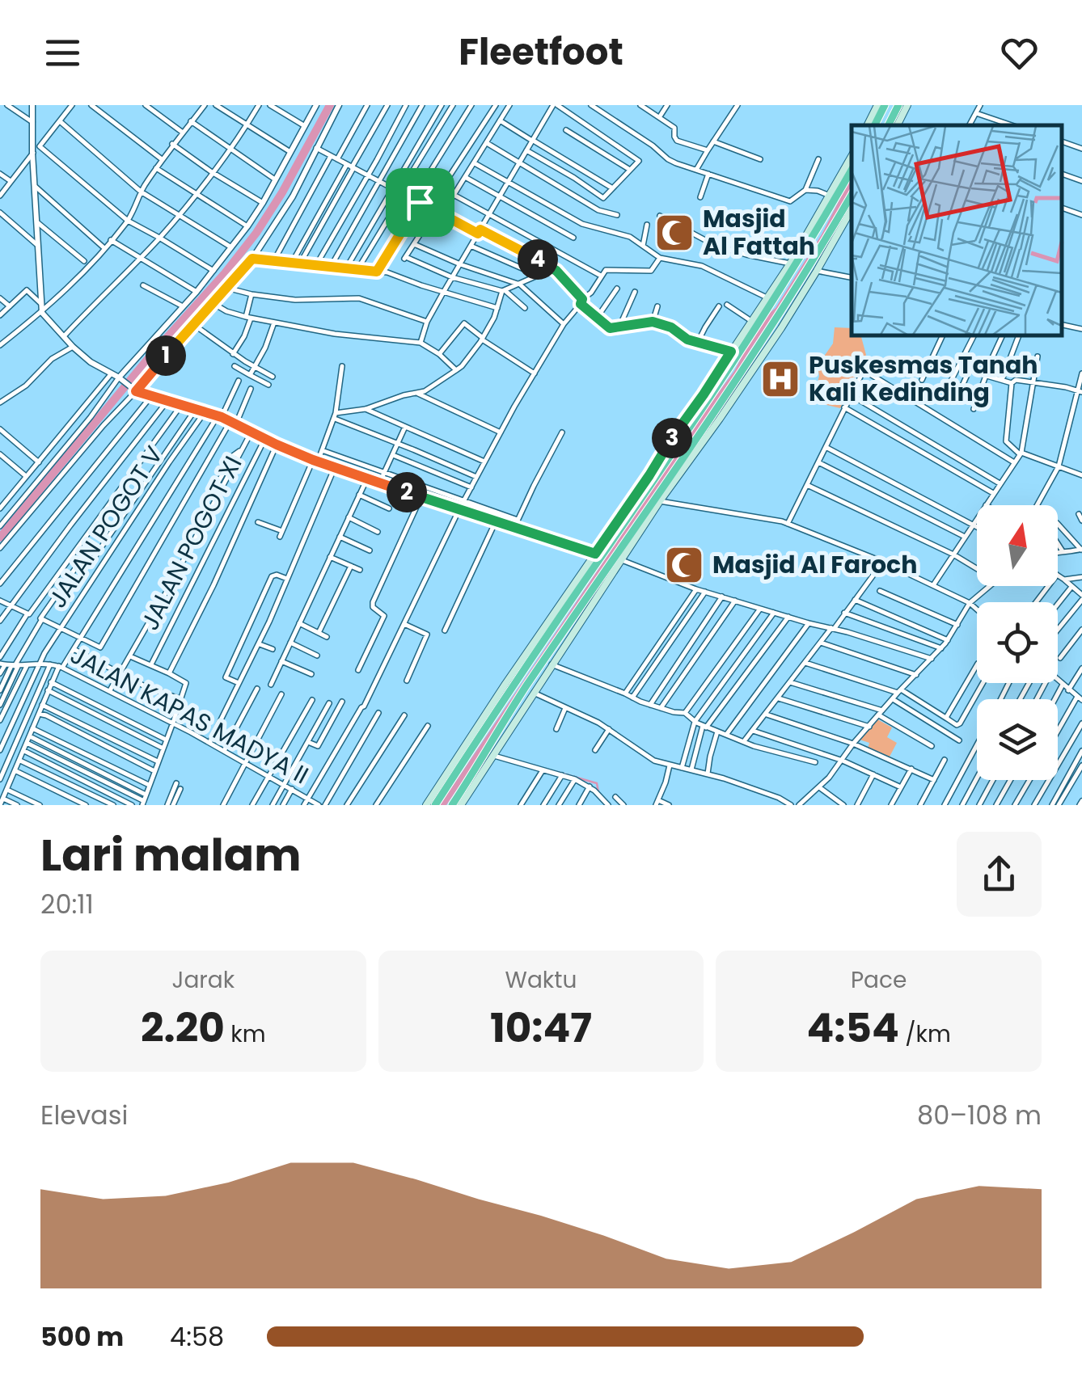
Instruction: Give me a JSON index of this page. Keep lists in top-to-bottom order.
{
  "streets": {
    "street": ["JALAN POGOT V", "JALAN POGOT XI", "JALAN KAPAS MADYA II"]
  },
  "crossings": [
    ["JALAN POGOT V", "JALAN KAPAS MADYA II"]
  ],
  "places": {
    "mosque": ["Masjid Al Fattah", "Masjid Al Faroch"],
    "hospital": ["Puskesmas Tanah Kali Kedinding"]
  },
  "north": "top",
  "page": {
    "header": "Fleetfoot",
    "pins": [
      "4",
      "1",
      "3",
      "2"
    ],
    "heading": ["Lari malam", "20:11"],
    "stats": [
      ["Jarak", "2.20 km"],
      ["Waktu", "10:47"],
      ["Pace", "4:54 /km"]
    ],
    "chart": ["Elevasi", "80–108 m"],
    "list": [
      {
        "name": "500 m",
        "note": "4:58"
      }
    ]
  }
}
